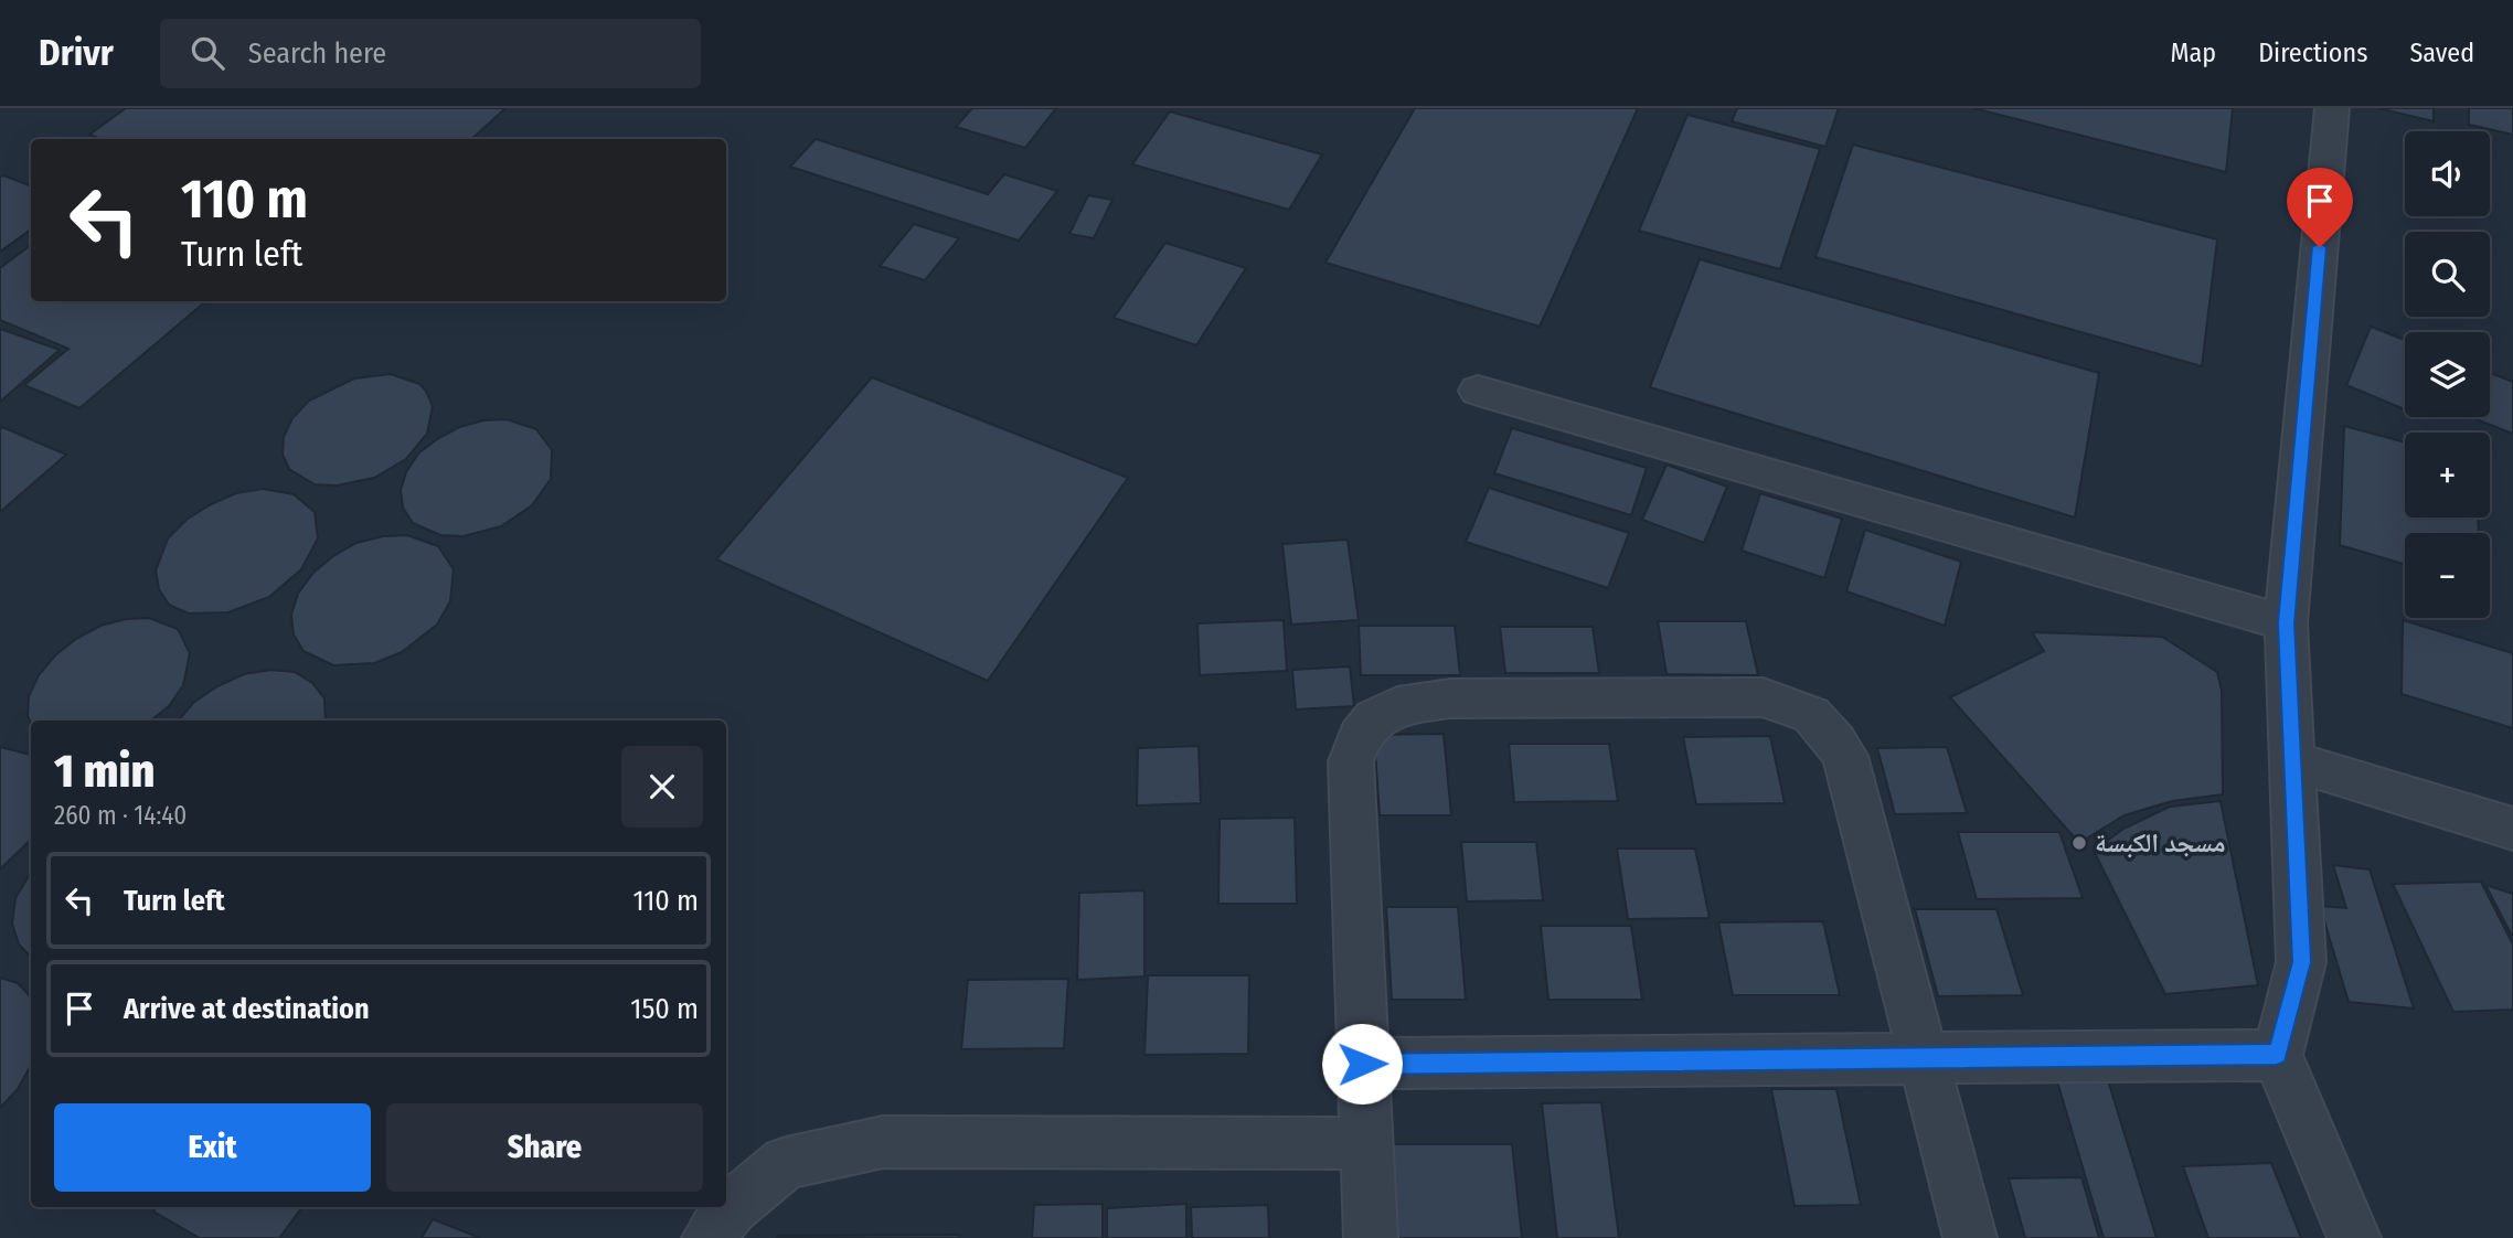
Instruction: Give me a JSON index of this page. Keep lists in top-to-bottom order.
{
  "places": ["مسجد الكبسة"],
  "page": {
    "header": "Drivr",
    "search": "Search here",
    "nav": ["Map", "Directions", "Saved"],
    "map_buttons": ["+", "−"],
    "turn": ["110 m", "Turn left"],
    "heading": ["1 min", "260 m · 14:40"],
    "list": [
      {
        "name": "Turn left",
        "value": "110 m"
      },
      {
        "name": "Arrive at destination",
        "value": "150 m"
      }
    ],
    "buttons": ["Exit", "Share"]
  }
}
